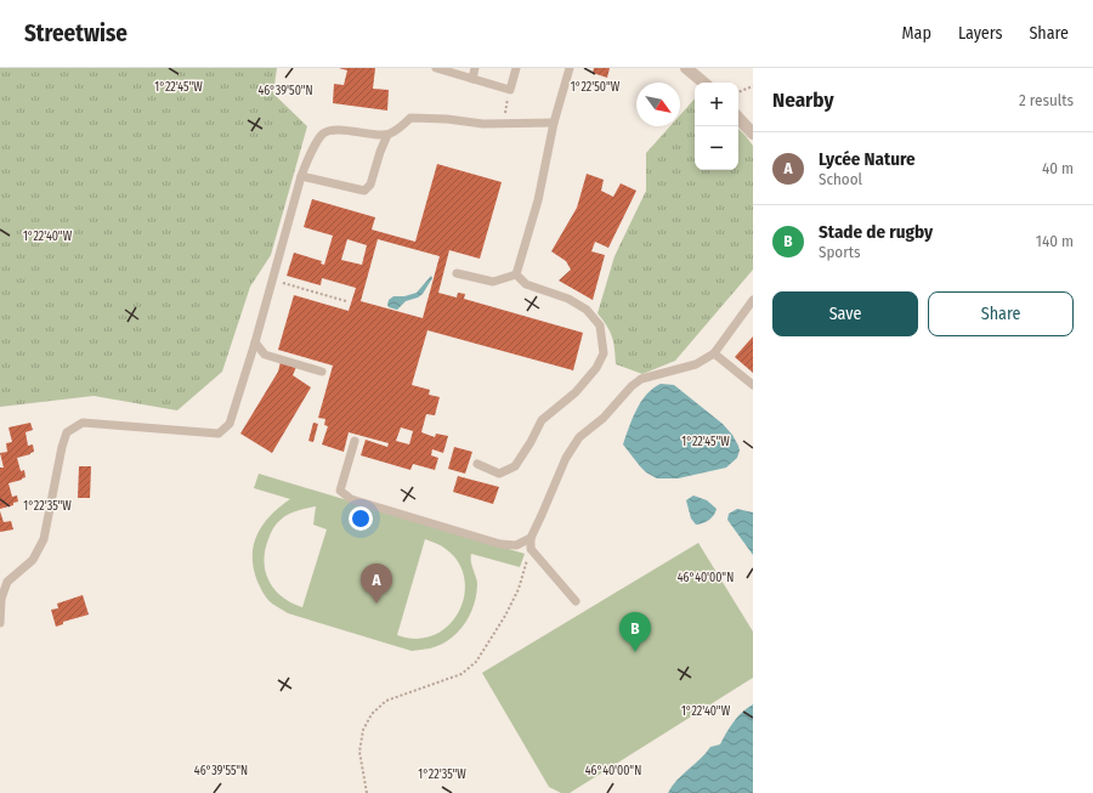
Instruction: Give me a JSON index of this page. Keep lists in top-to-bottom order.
{
  "north": "bottom right",
  "page": {
    "header": "Streetwise",
    "nav": ["Map", "Layers", "Share"],
    "heading": ["Nearby", "2 results"],
    "map_buttons": ["+", "−"],
    "list": [
      {
        "mark": "A",
        "name": "Lycée Nature",
        "note": "School",
        "value": "40 m"
      },
      {
        "mark": "B",
        "name": "Stade de rugby",
        "note": "Sports",
        "value": "140 m"
      }
    ],
    "buttons": ["Save", "Share"],
    "pins": ["A", "B"]
  },
  "coordinates": [
    "1°22'45\"W",
    "1°22'50\"W",
    "46°39'50\"N",
    "1°22'40\"W",
    "1°22'35\"W",
    "46°40'00\"N",
    "46°39'55\"N"
  ]
}
